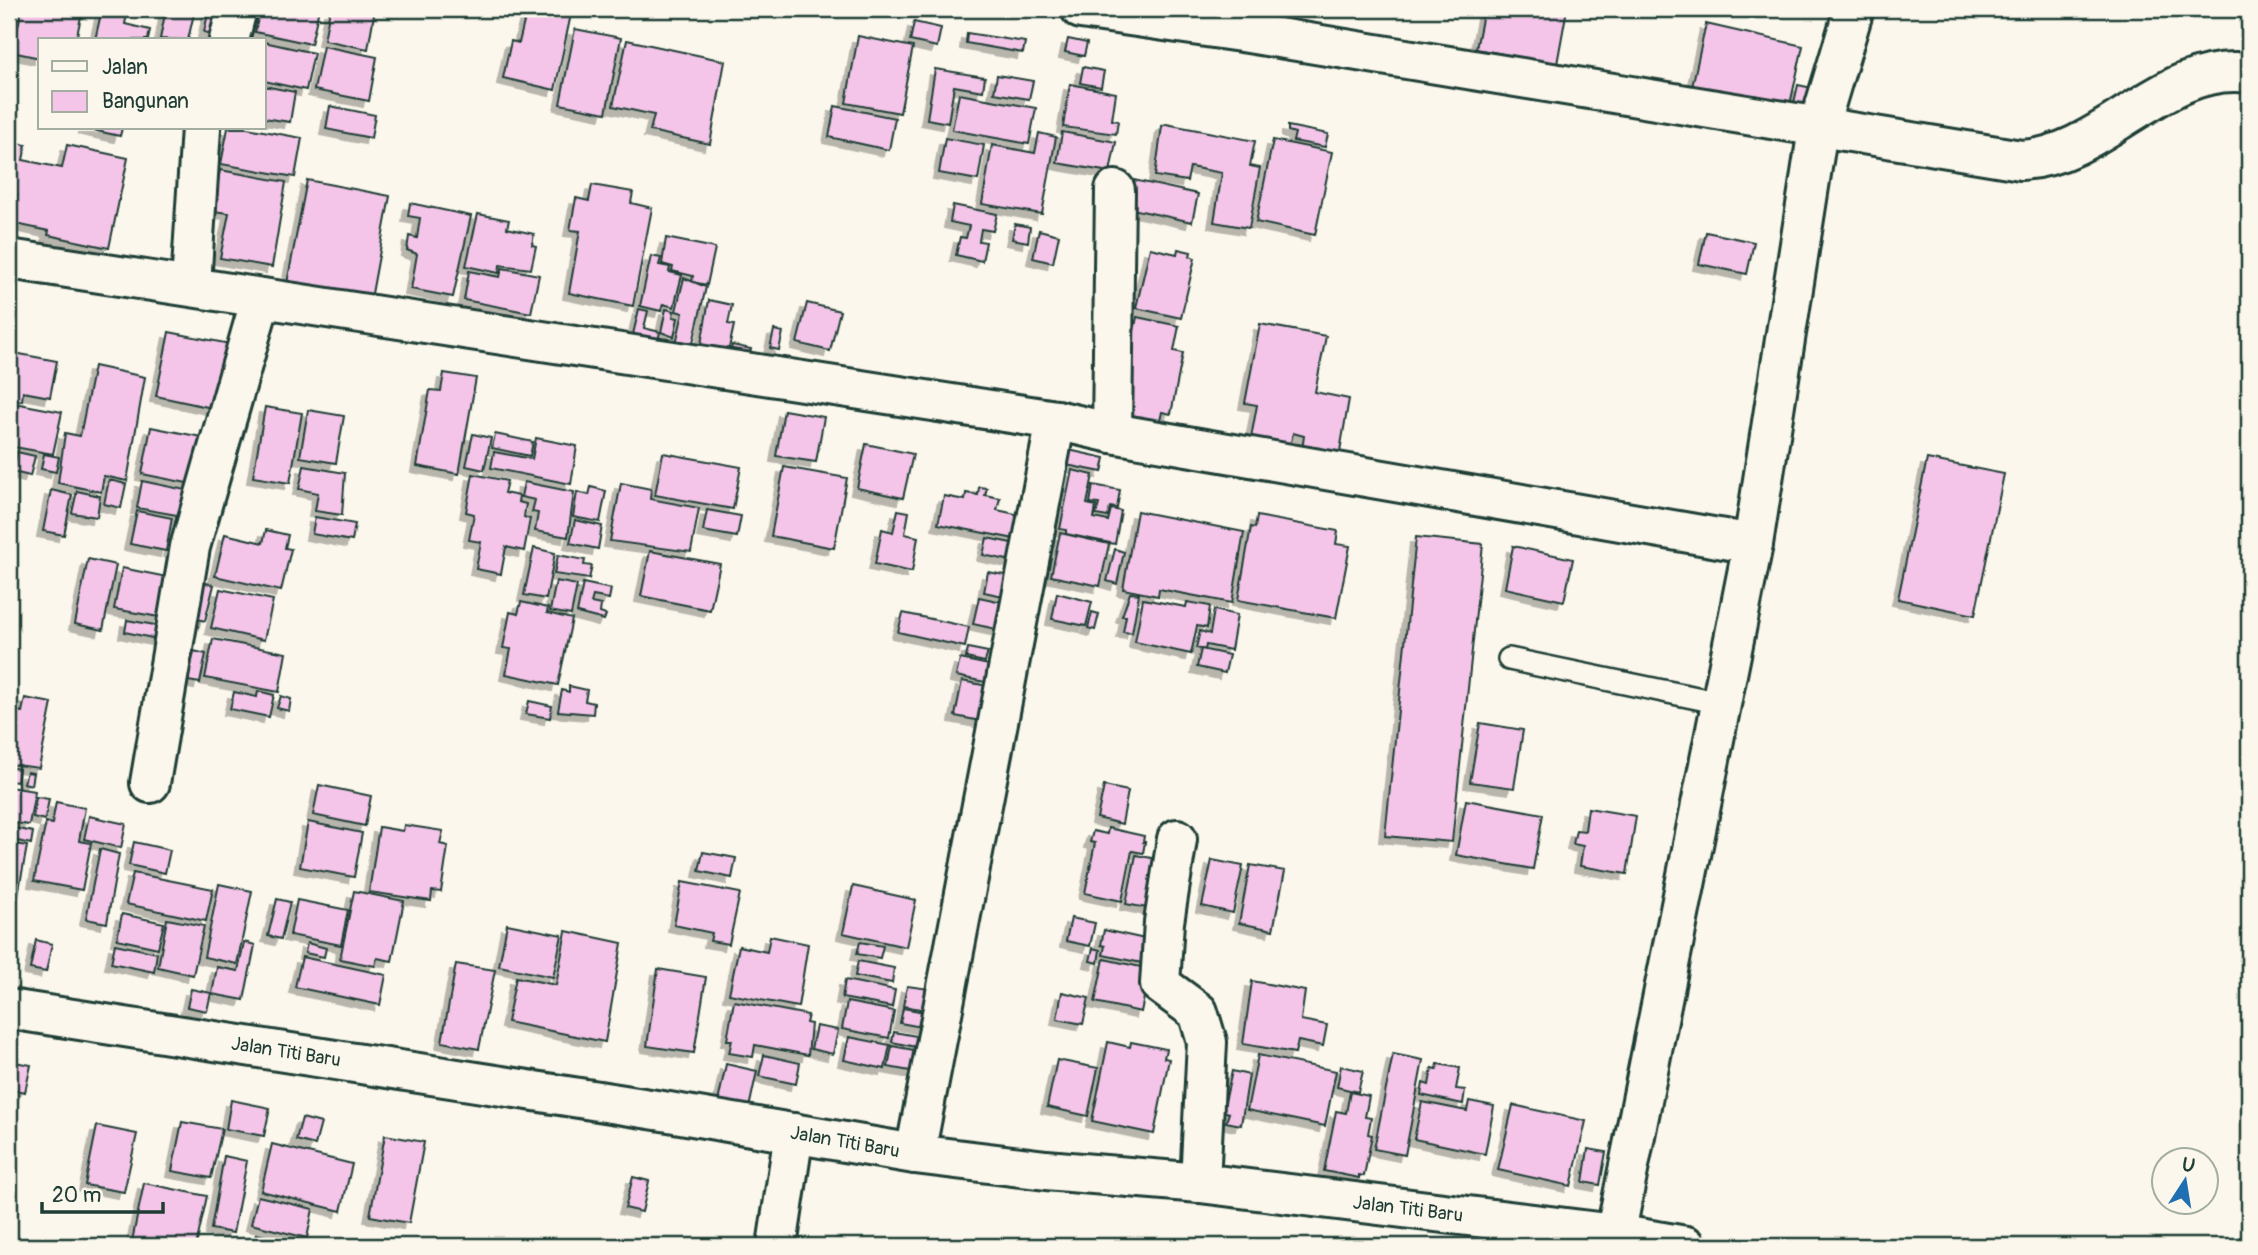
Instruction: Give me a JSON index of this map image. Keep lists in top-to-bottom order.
{
  "streets": {
    "street": ["Jalan Titi Baru"]
  },
  "legend": ["Jalan", "Bangunan"],
  "scale_bar": "20 m",
  "north": "top"
}
